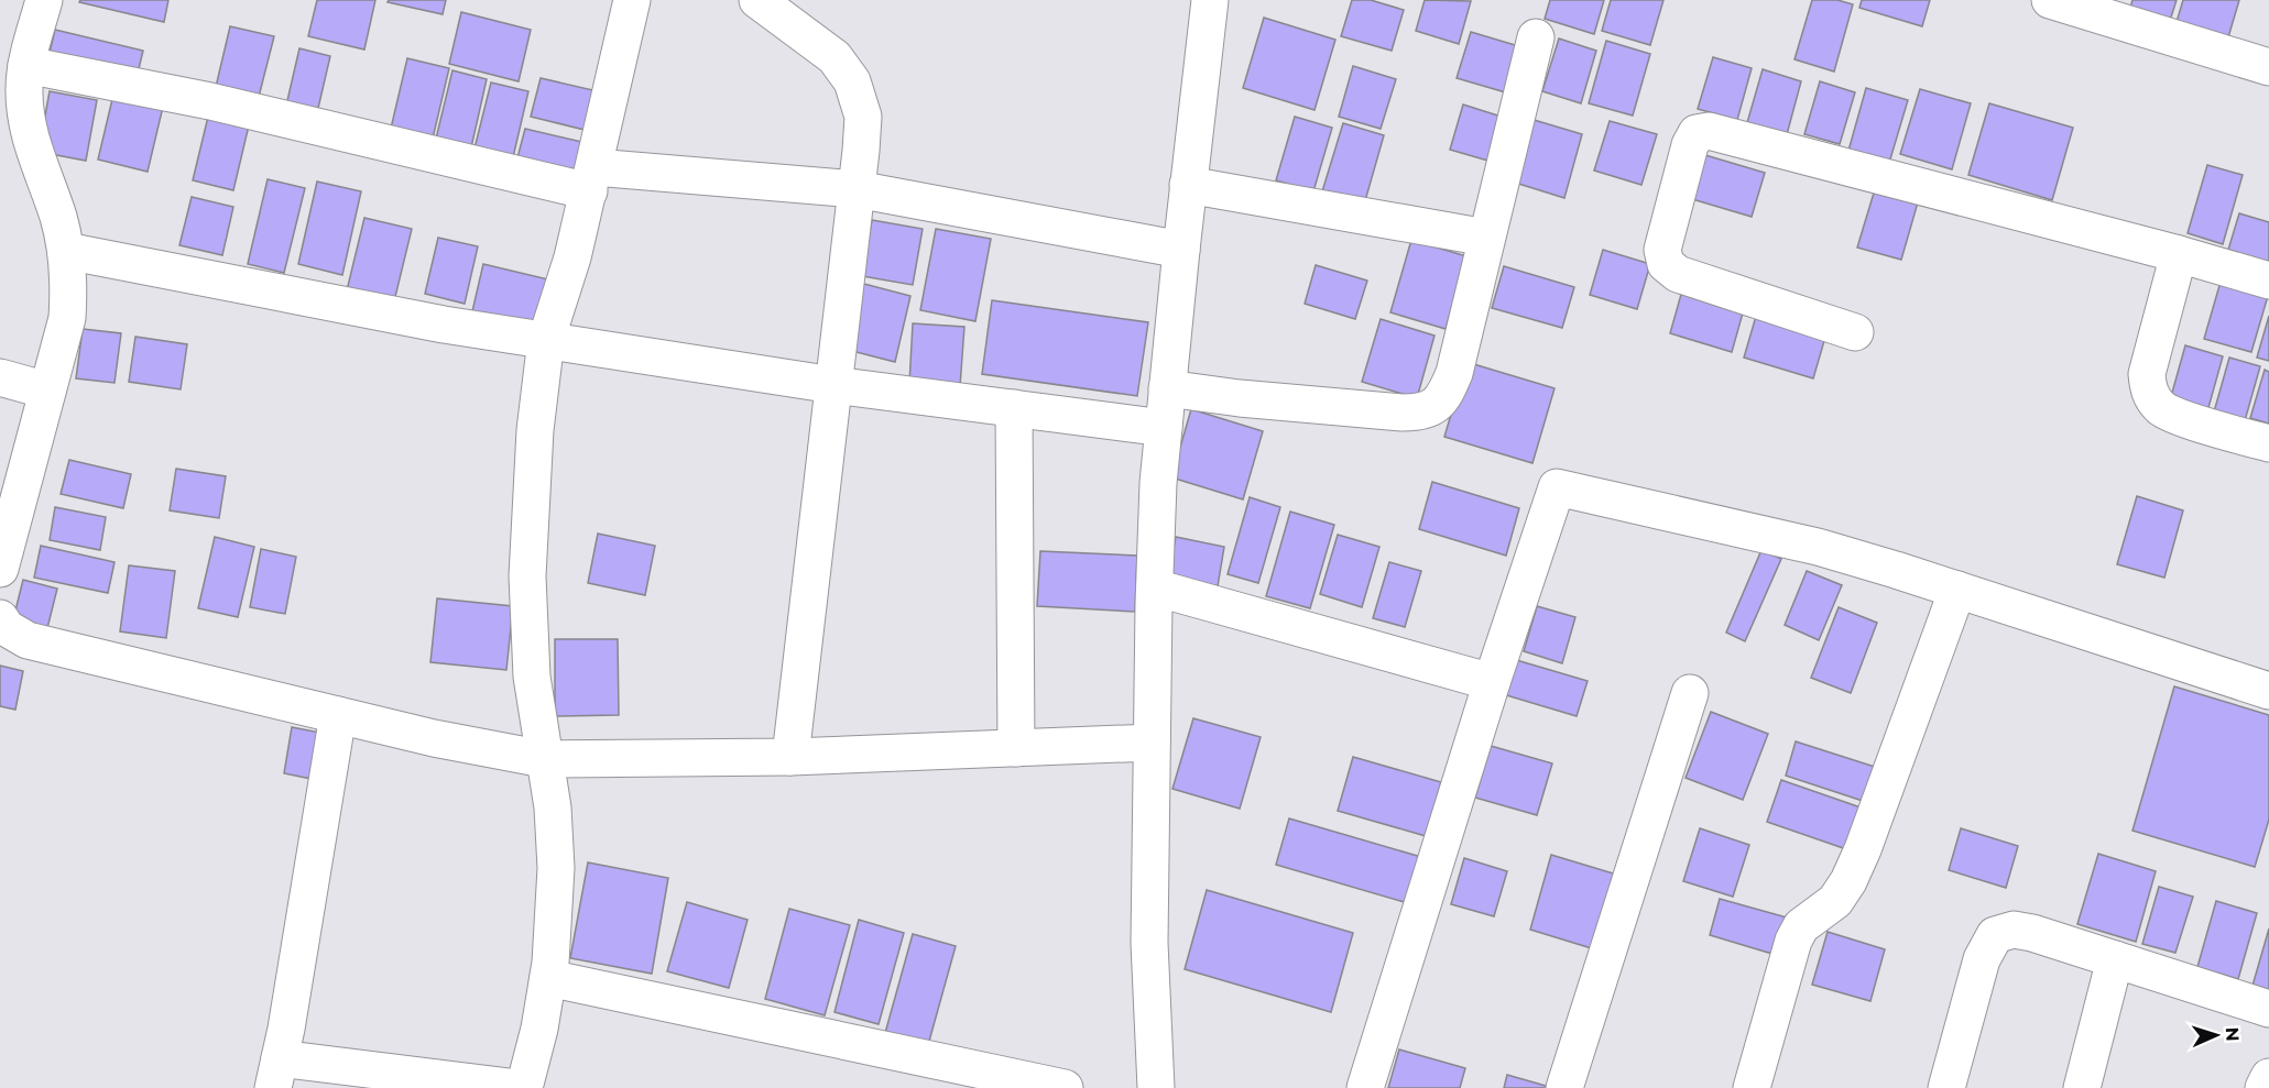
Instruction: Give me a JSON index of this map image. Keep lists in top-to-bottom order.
{
  "north": "right"
}
